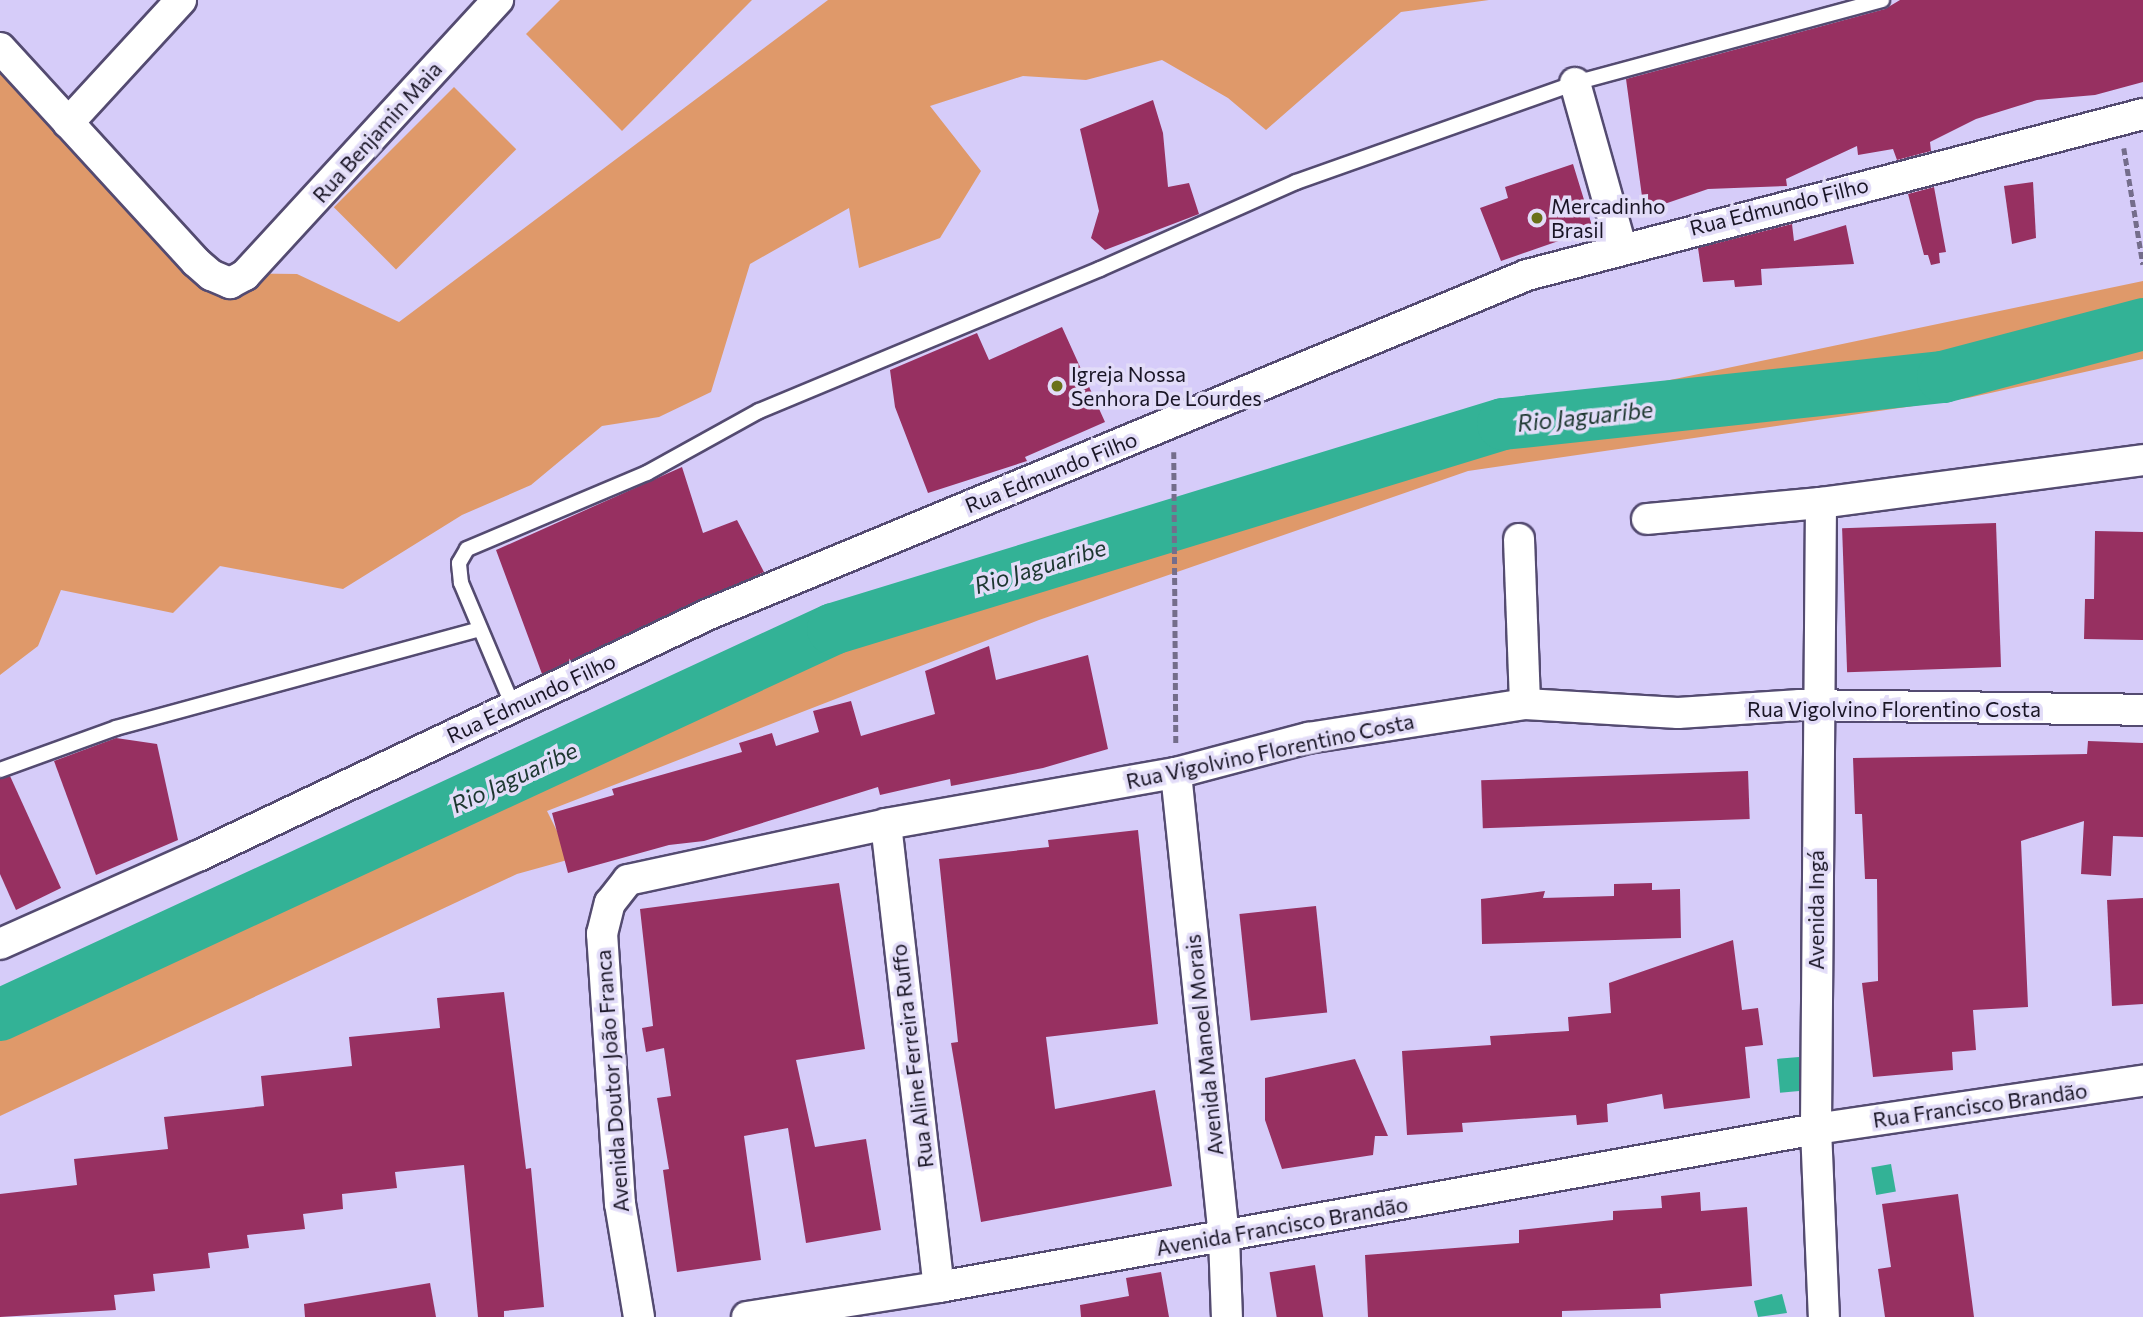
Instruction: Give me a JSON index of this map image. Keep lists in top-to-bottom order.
{
  "streets": {
    "street": [
      "Rua Benjamin Maia",
      "Rua Edmundo Filho",
      "Rua Vigolvino Florentino Costa",
      "Avenida Ingá",
      "Avenida Manoel Morais",
      "Rua Aline Ferreira Ruffo",
      "Avenida Doutor João Franca",
      "Rua Francisco Brandão",
      "Avenida Francisco Brandão"
    ]
  },
  "crossings": [
    ["Rua Vigolvino Florentino Costa", "Avenida Ingá"],
    ["Rua Vigolvino Florentino Costa", "Avenida Manoel Morais"],
    ["Rua Vigolvino Florentino Costa", "Rua Aline Ferreira Ruffo"],
    ["Rua Vigolvino Florentino Costa", "Avenida Doutor João Franca"],
    ["Avenida Ingá", "Rua Francisco Brandão"],
    ["Avenida Ingá", "Avenida Francisco Brandão"],
    ["Avenida Manoel Morais", "Avenida Francisco Brandão"],
    ["Rua Aline Ferreira Ruffo", "Avenida Francisco Brandão"],
    ["Rua Francisco Brandão", "Avenida Francisco Brandão"]
  ],
  "water": ["Rio Jaguaribe"],
  "places": ["Mercadinho Brasil", "Igreja Nossa Senhora De Lourdes"]
}
